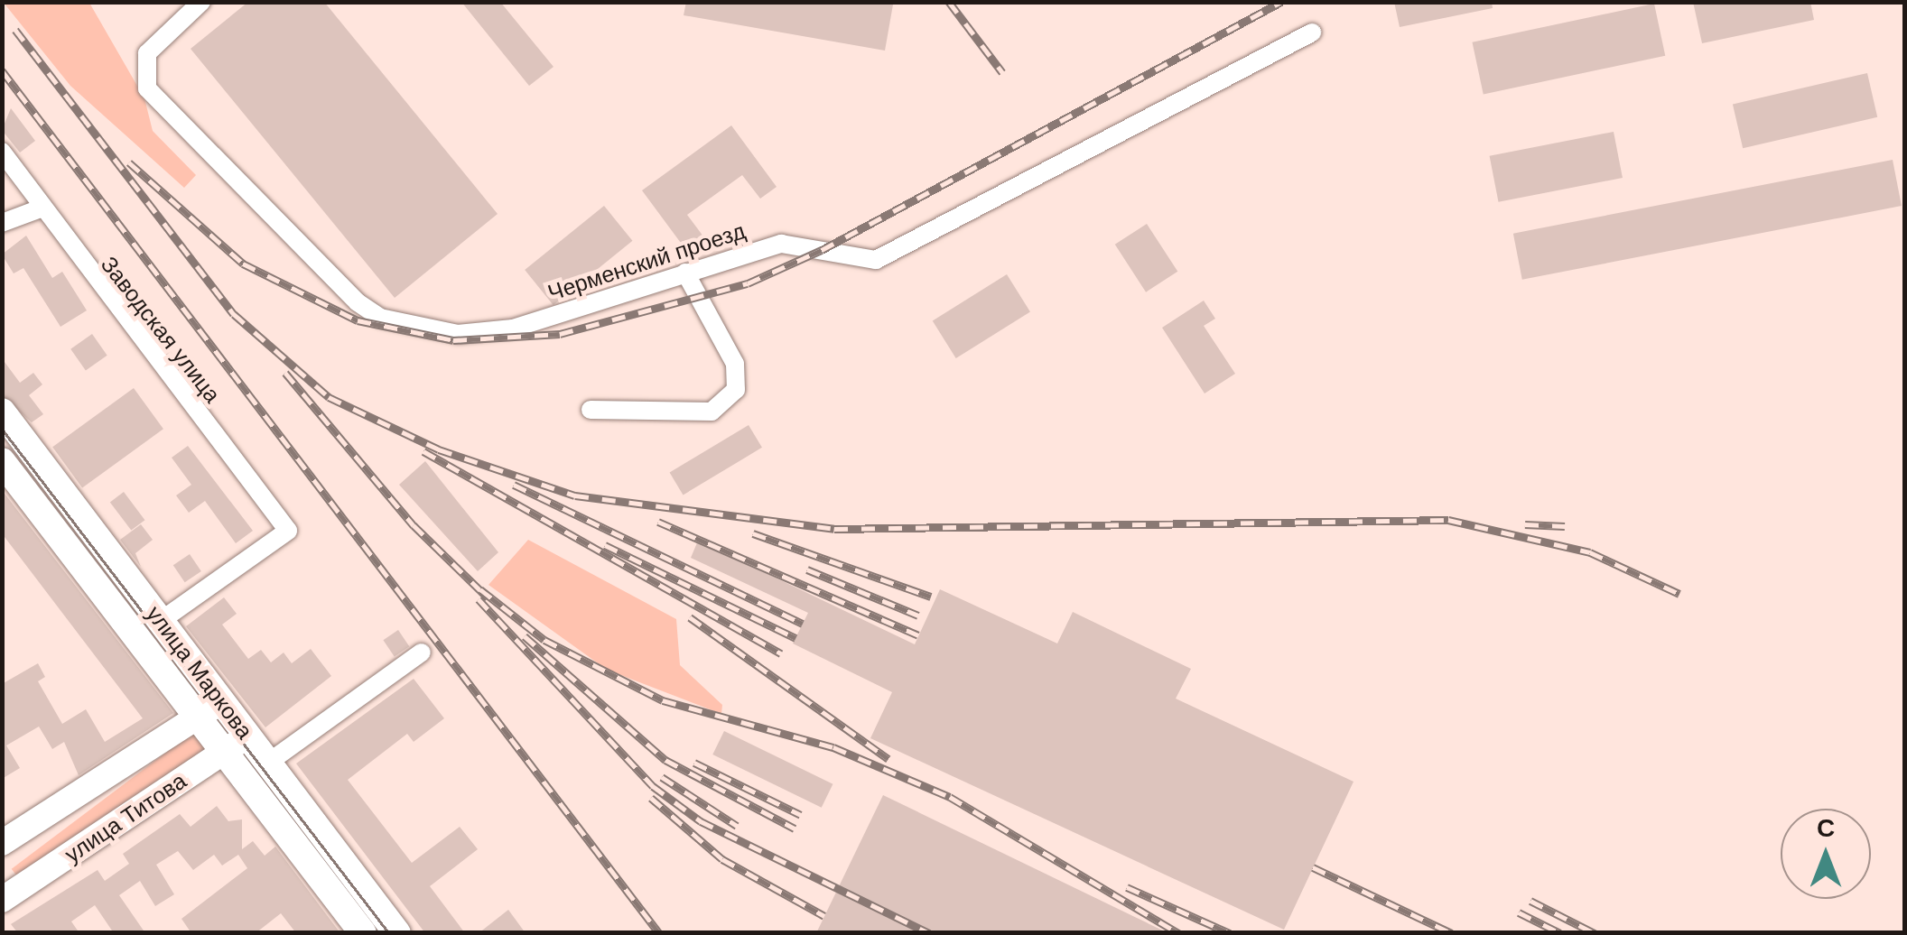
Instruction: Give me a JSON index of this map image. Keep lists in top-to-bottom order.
{
  "streets": {
    "main road": ["улица Маркова"],
    "street": ["Черменский проезд", "Заводская улица", "улица Титова"]
  },
  "crossings": [
    ["Заводская улица", "улица Маркова"],
    ["улица Маркова", "улица Титова"]
  ],
  "north": "top"
}
